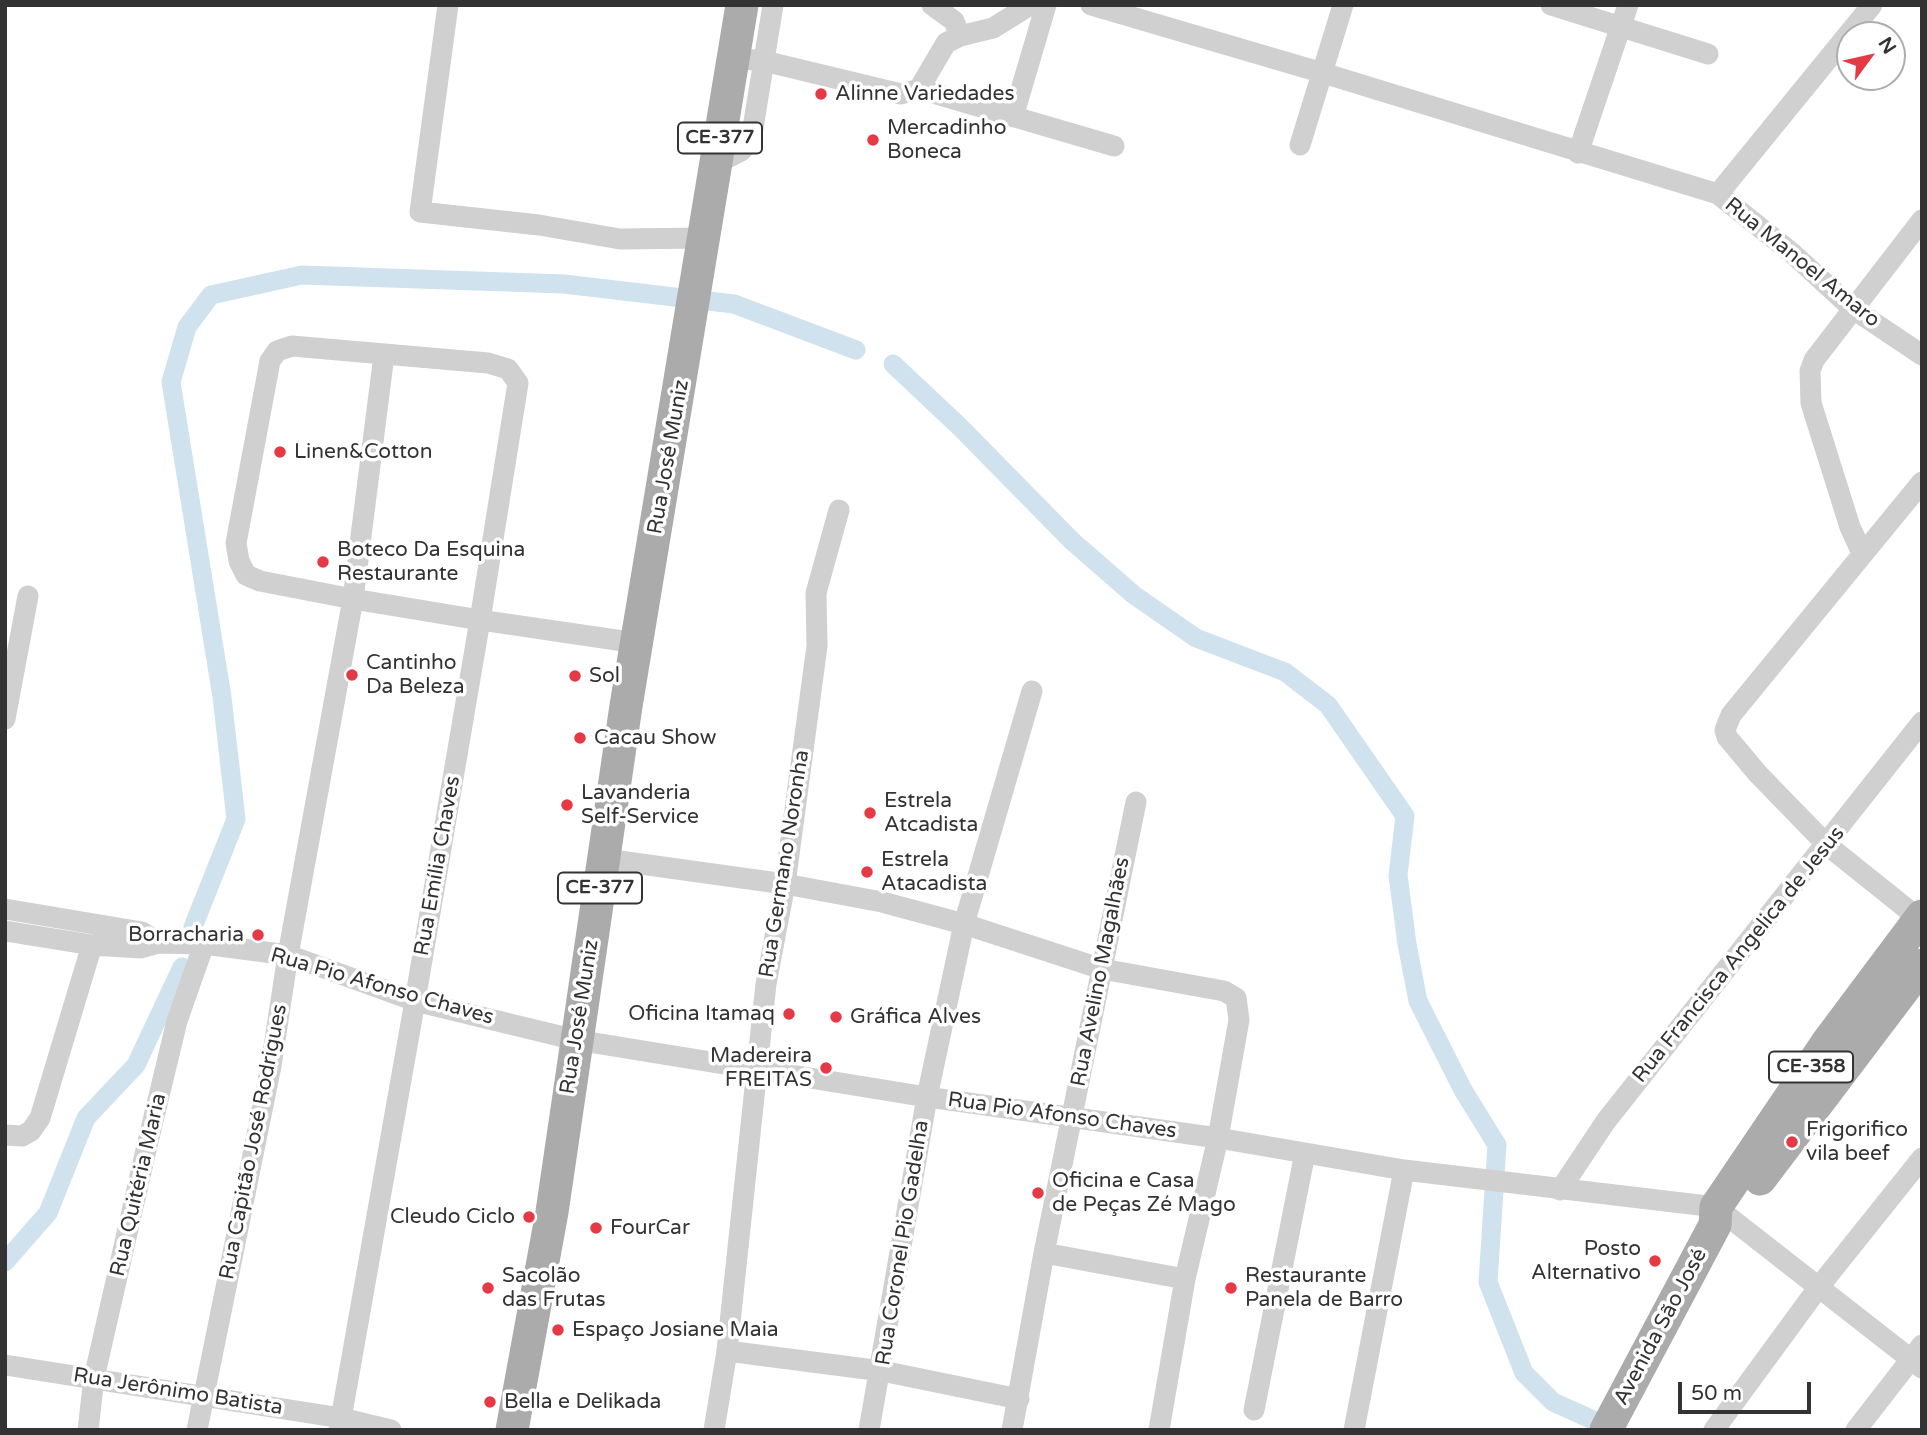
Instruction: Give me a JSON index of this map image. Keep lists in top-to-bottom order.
{
  "streets": {
    "main road": [
      "CE-377",
      "Rua José Muniz",
      "CE-358",
      "Avenida São José"
    ],
    "street": [
      "Rua Manoel Amaro",
      "Rua Germano Noronha",
      "Rua Emília Chaves",
      "Rua Francisca Angelica de Jesus",
      "Rua Avelino Magalhães",
      "Rua Pio Afonso Chaves",
      "Rua Capitão José Rodrigues",
      "Rua Quitéria Maria",
      "Rua Coronel Pio Gadelha",
      "Rua Jerônimo Batista"
    ]
  },
  "crossings": [
    ["CE-377", "Rua José Muniz"],
    ["Rua José Muniz", "Rua Pio Afonso Chaves"],
    ["Rua Germano Noronha", "Rua Pio Afonso Chaves"],
    ["Rua Emília Chaves", "Rua Pio Afonso Chaves"],
    ["Rua Emília Chaves", "Rua Capitão José Rodrigues"],
    ["Rua Emília Chaves", "Rua Jerônimo Batista"],
    ["Rua Francisca Angelica de Jesus", "Rua Pio Afonso Chaves"],
    ["Rua Avelino Magalhães", "Rua Pio Afonso Chaves"],
    ["Rua Pio Afonso Chaves", "Rua Capitão José Rodrigues"],
    ["Rua Pio Afonso Chaves", "Rua Quitéria Maria"],
    ["Rua Pio Afonso Chaves", "Rua Coronel Pio Gadelha"],
    ["Rua Pio Afonso Chaves", "Avenida São José"],
    ["Rua Capitão José Rodrigues", "Rua Jerônimo Batista"],
    ["Rua Quitéria Maria", "Rua Jerônimo Batista"]
  ],
  "places": [
    "Alinne Variedades",
    "Mercadinho Boneca",
    "Linen&Cotton",
    "Boteco Da Esquina Restaurante",
    "Cantinho Da Beleza",
    "Sol",
    "Cacau Show",
    "Lavanderia Self-Service",
    "Estrela Atcadista",
    "Estrela Atacadista",
    "Borracharia",
    "Oficina Itamaq",
    "Gráfica Alves",
    "Madereira FREITAS",
    "Frigorifico vila beef",
    "Oficina e Casa de Peças Zé Mago",
    "Cleudo Ciclo",
    "FourCar",
    "Posto Alternativo",
    "Sacolão das Frutas",
    "Restaurante Panela de Barro",
    "Espaço Josiane Maia",
    "Bella e Delikada"
  ],
  "scale_bar": "50 m",
  "north": "top right"
}
